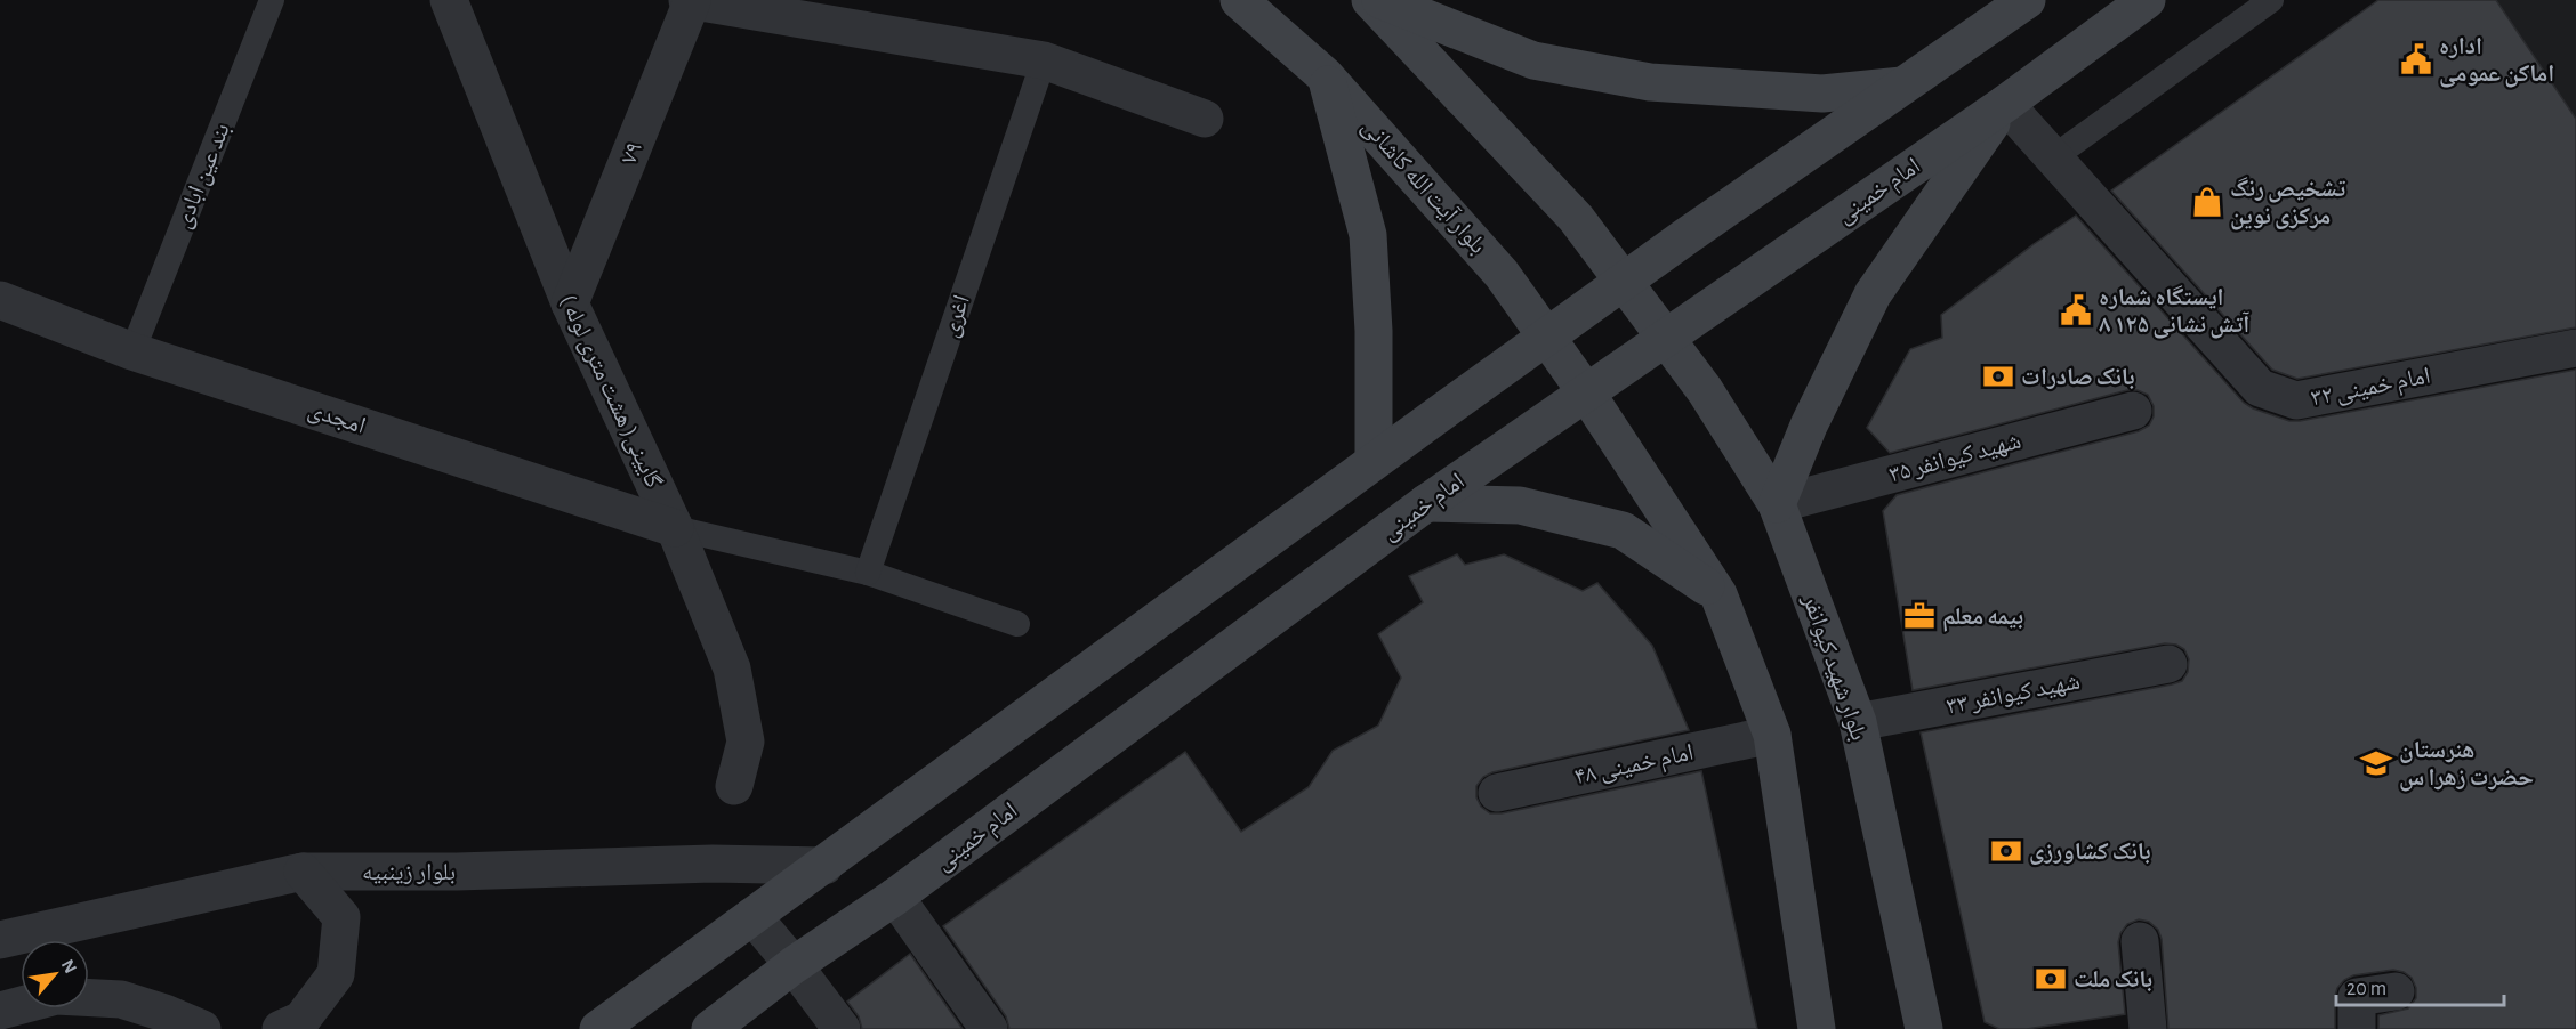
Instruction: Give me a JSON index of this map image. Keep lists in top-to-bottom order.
{
  "streets": {
    "main road": ["بلوار آیت الله کاشانی", "امام خمینی", "بلوار شهید کیوانفر"],
    "street": [
      "۷۹",
      "امام خمینی ۳۲",
      "گایینی( هشت متری لوله )",
      "امجدی",
      "شهید کیوانفر ۳۵",
      "شهید کیوانفر ۳۳",
      "امام خمینی ۴۸",
      "بلوار زینبیه"
    ],
    "lane": ["بند عین ابادی", "اغری"]
  },
  "crossings": [
    ["۷۹", "گایینی( هشت متری لوله )"],
    ["بند عین ابادی", "امجدی"],
    ["بلوار آیت الله کاشانی", "امام خمینی"],
    ["امام خمینی", "امام خمینی ۳۲"],
    ["امام خمینی", "بلوار شهید کیوانفر"],
    ["گایینی( هشت متری لوله )", "امجدی"],
    ["شهید کیوانفر ۳۵", "بلوار شهید کیوانفر"],
    ["بلوار شهید کیوانفر", "شهید کیوانفر ۳۳"]
  ],
  "places": {
    "public building": ["اداره اماکن عمومی", "ایستگاه شماره ۸ آتش نشانی ۱۲۵"],
    "shop": ["تشخیص رنگ مرکزی نوین"],
    "bank": ["بانک صادرات", "بانک کشاورزی", "بانک ملت"],
    "office": ["بیمه معلم"],
    "school or university": ["هنرستان حضرت زهرا س"]
  },
  "scale_bar": "20 m",
  "north": "top right"
}
